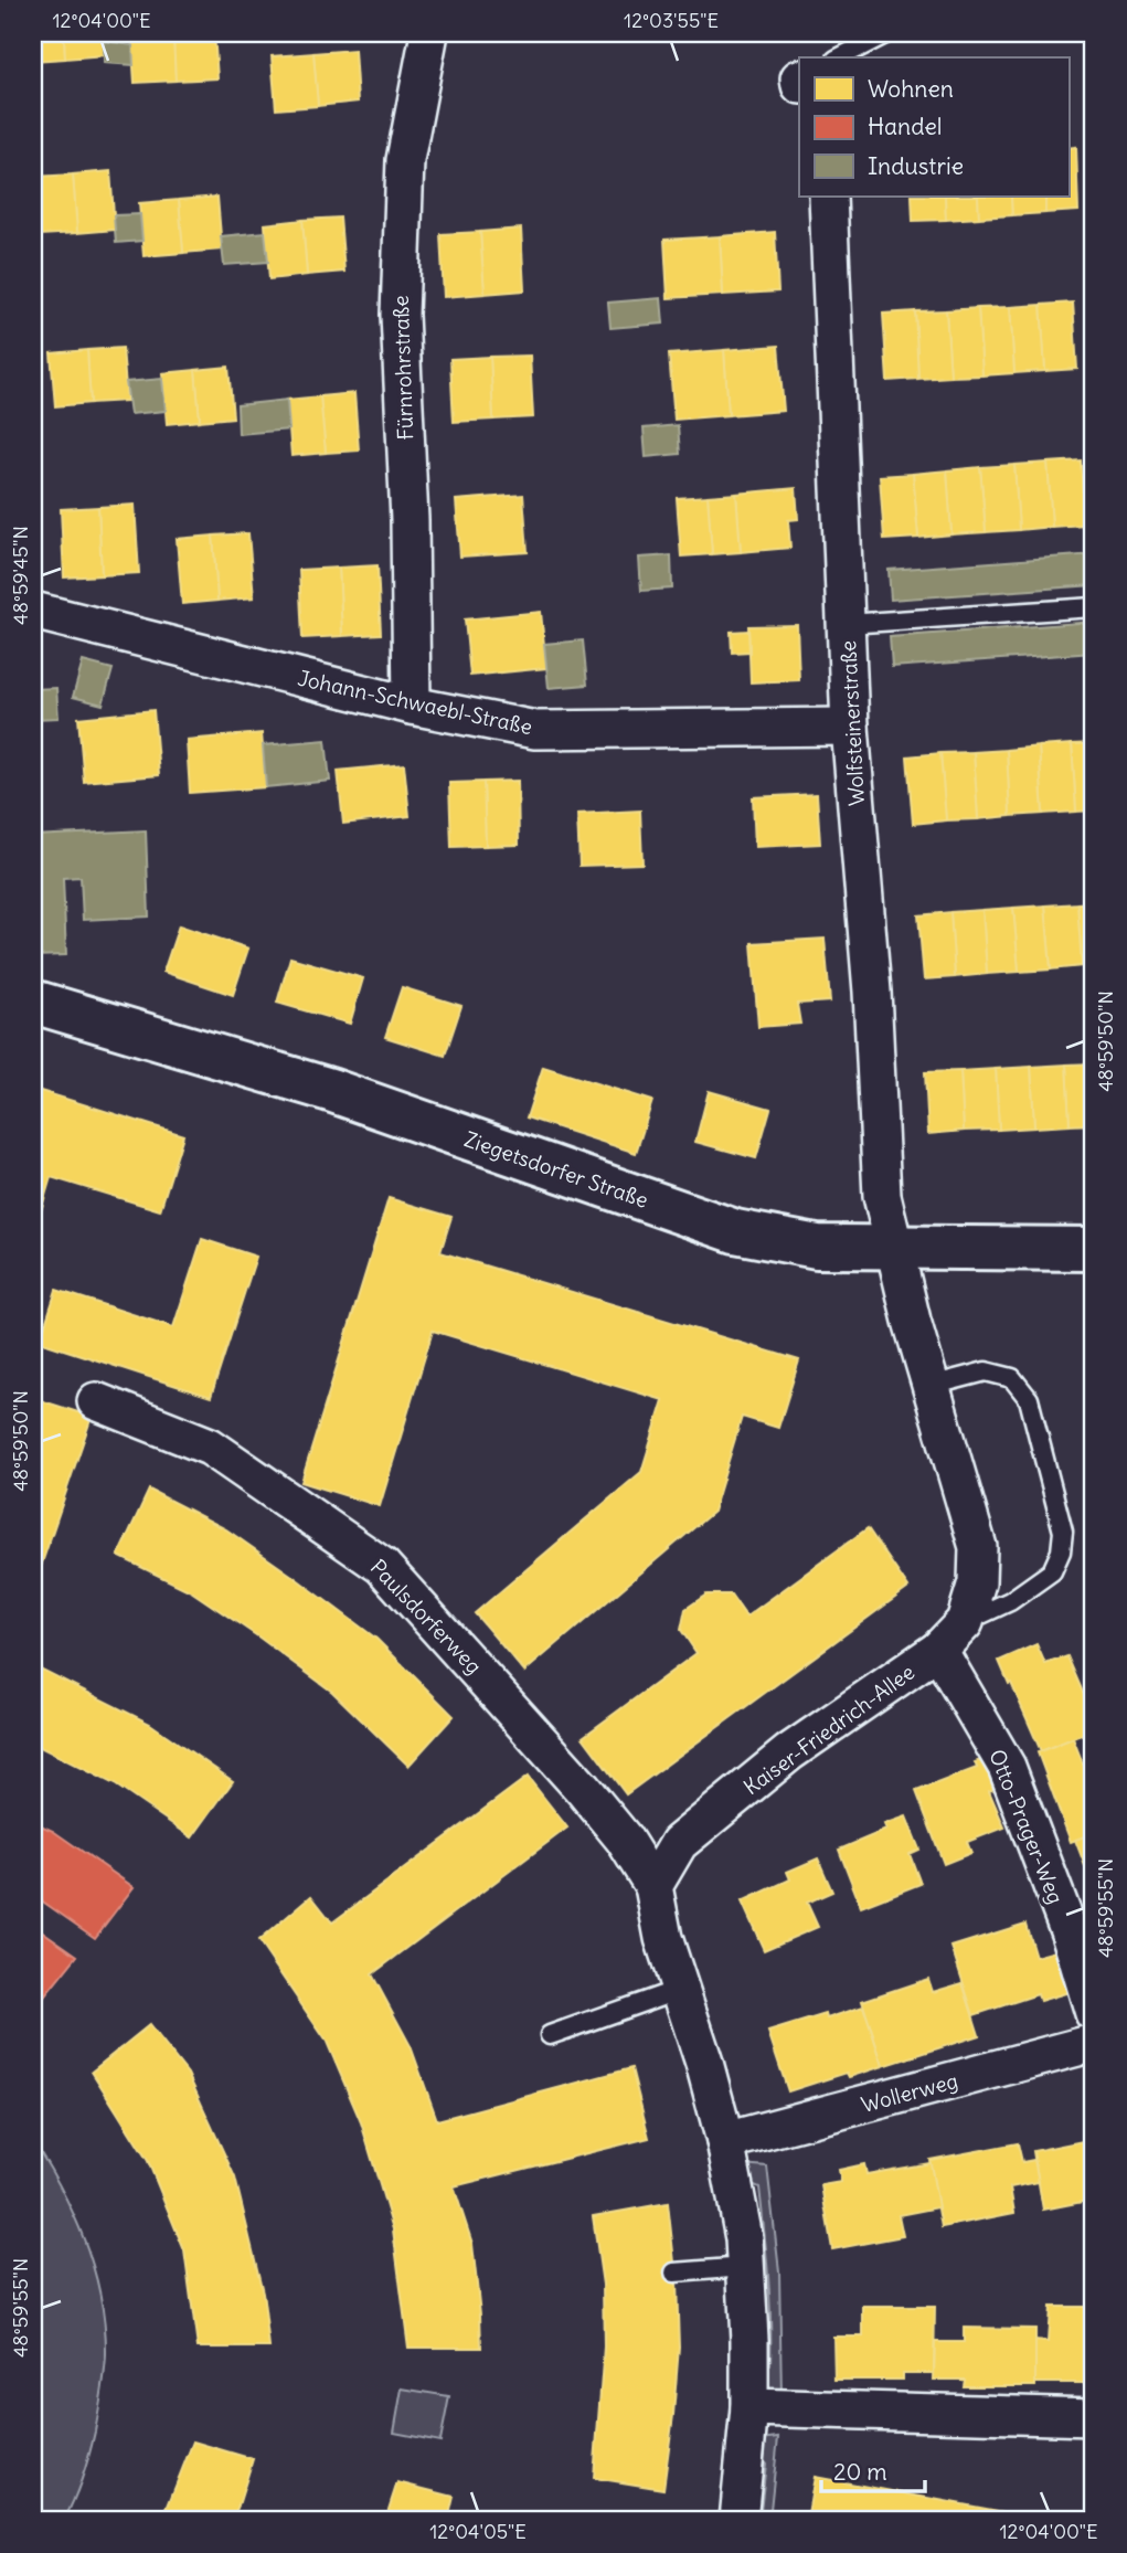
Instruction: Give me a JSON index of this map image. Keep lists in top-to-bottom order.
{
  "streets": {
    "street": [
      "Fürnrohrstraße",
      "Johann-Schwaebl-Straße",
      "Wolfsteinerstraße",
      "Ziegetsdorfer Straße",
      "Paulsdorferweg",
      "Kaiser-Friedrich-Allee",
      "Otto-Prager-Weg",
      "Wollerweg"
    ]
  },
  "crossings": [
    ["Fürnrohrstraße", "Johann-Schwaebl-Straße"],
    ["Johann-Schwaebl-Straße", "Wolfsteinerstraße"],
    ["Wolfsteinerstraße", "Ziegetsdorfer Straße"],
    ["Wolfsteinerstraße", "Kaiser-Friedrich-Allee"],
    ["Ziegetsdorfer Straße", "Kaiser-Friedrich-Allee"],
    ["Paulsdorferweg", "Kaiser-Friedrich-Allee"],
    ["Kaiser-Friedrich-Allee", "Otto-Prager-Weg"]
  ],
  "legend": ["Wohnen", "Handel", "Industrie"],
  "scale_bar": "20 m",
  "coordinates": [
    "12°04'00\"E",
    "12°03'55\"E",
    "48°59'45\"N",
    "48°59'50\"N",
    "48°59'55\"N",
    "12°04'05\"E"
  ]
}
